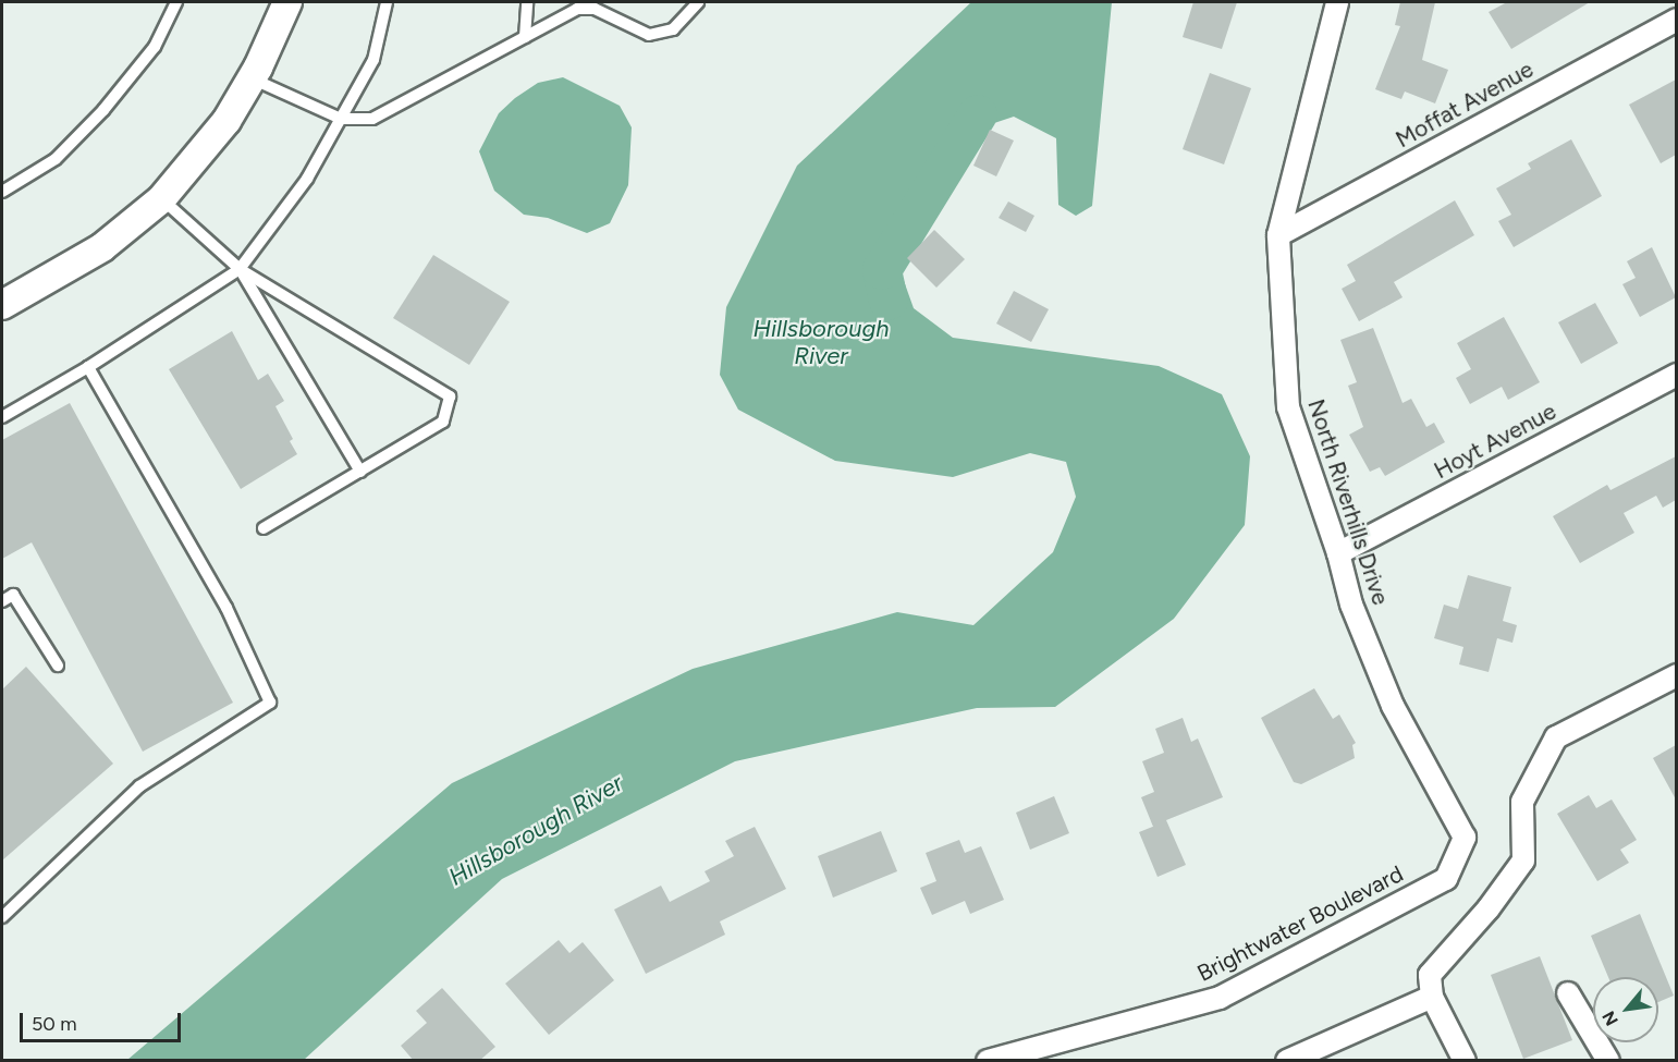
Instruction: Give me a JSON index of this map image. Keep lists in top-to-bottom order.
{
  "streets": {
    "street": [
      "Moffat Avenue",
      "Hoyt Avenue",
      "North Riverhills Drive",
      "Brightwater Boulevard"
    ]
  },
  "crossings": [
    ["Moffat Avenue", "North Riverhills Drive"],
    ["Hoyt Avenue", "North Riverhills Drive"],
    ["North Riverhills Drive", "Brightwater Boulevard"]
  ],
  "water": ["Hillsborough River"],
  "scale_bar": "50 m",
  "north": "bottom left"
}
